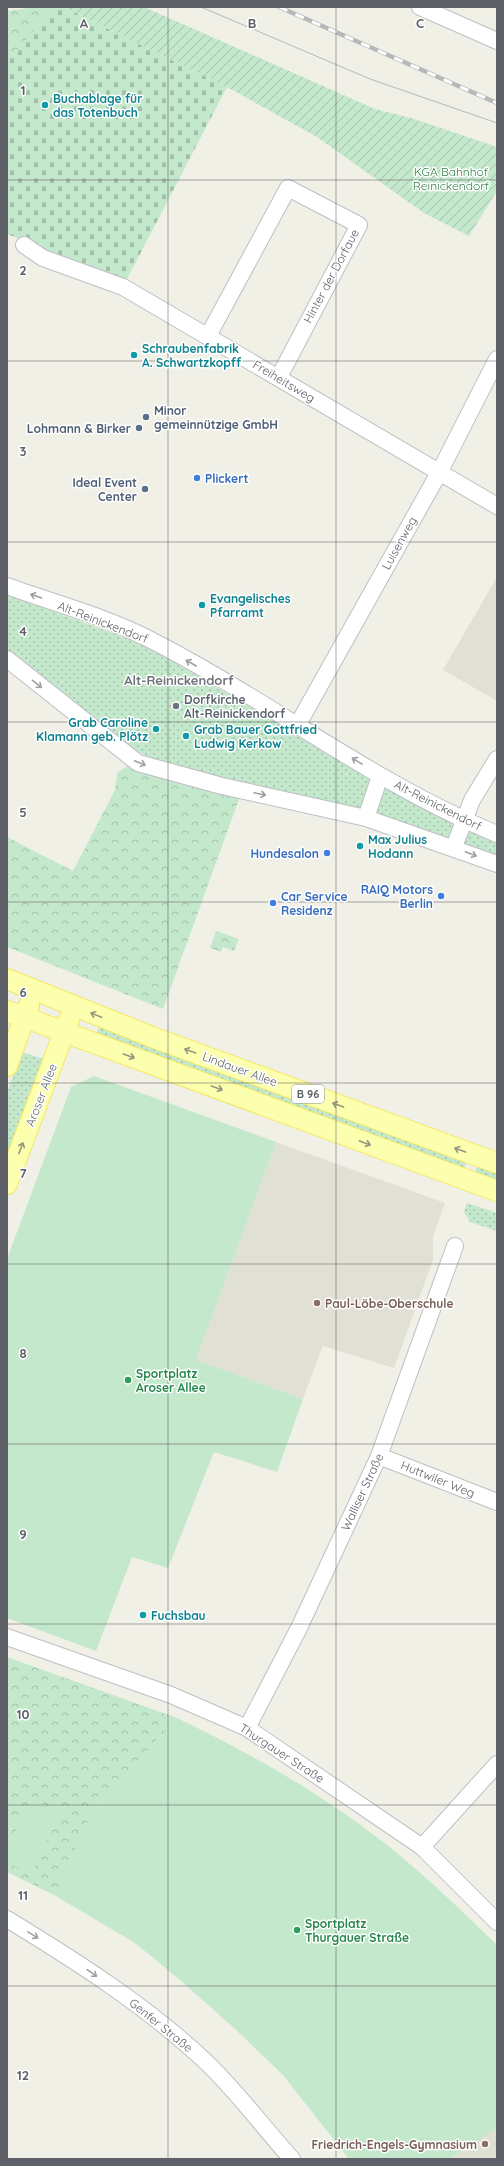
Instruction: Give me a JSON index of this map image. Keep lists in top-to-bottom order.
{
  "streets": {
    "main road": ["Lindauer Allee", "B 96", "Aroser Allee"],
    "street": [
      "Hinter der Dorfaue",
      "Freiheitsweg",
      "Luisenweg",
      "Alt-Reinickendorf",
      "Huttwiler Weg",
      "Walliser Straße",
      "Thurgauer Straße",
      "Genfer Straße"
    ]
  },
  "crossings": [
    ["Hinter der Dorfaue", "Freiheitsweg"],
    ["Freiheitsweg", "Luisenweg"],
    ["Luisenweg", "Alt-Reinickendorf"],
    ["Lindauer Allee", "Aroser Allee"],
    ["B 96", "Aroser Allee"],
    ["Huttwiler Weg", "Walliser Straße"],
    ["Walliser Straße", "Thurgauer Straße"]
  ],
  "one_way": ["Genfer Straße"],
  "districts": ["Alt-Reinickendorf"],
  "parks": ["KGA Bahnhof Reinickendorf"],
  "places": [
    "Buchablage für das Totenbuch",
    "Schraubenfabrik A. Schwartzkopff",
    "Minor gemeinnützige GmbH",
    "Lohmann & Birker",
    "Plickert",
    "Ideal Event Center",
    "Evangelisches Pfarramt",
    "Dorfkirche Alt-Reinickendorf",
    "Grab Caroline Klamann geb. Plötz",
    "Grab Bauer Gottfried Ludwig Kerkow",
    "Max Julius Hodann",
    "Hundesalon",
    "RAIQ Motors Berlin",
    "Car Service Residenz",
    "Paul-Löbe-Oberschule",
    "Sportplatz Aroser Allee",
    "Fuchsbau",
    "Sportplatz Thurgauer Straße",
    "Friedrich-Engels-Gymnasium"
  ],
  "grid": {
    "columns": ["A", "B", "C"],
    "rows": [
      "1",
      "2",
      "3",
      "4",
      "5",
      "6",
      "7",
      "8",
      "9",
      "10",
      "11",
      "12"
    ]
  }
}
